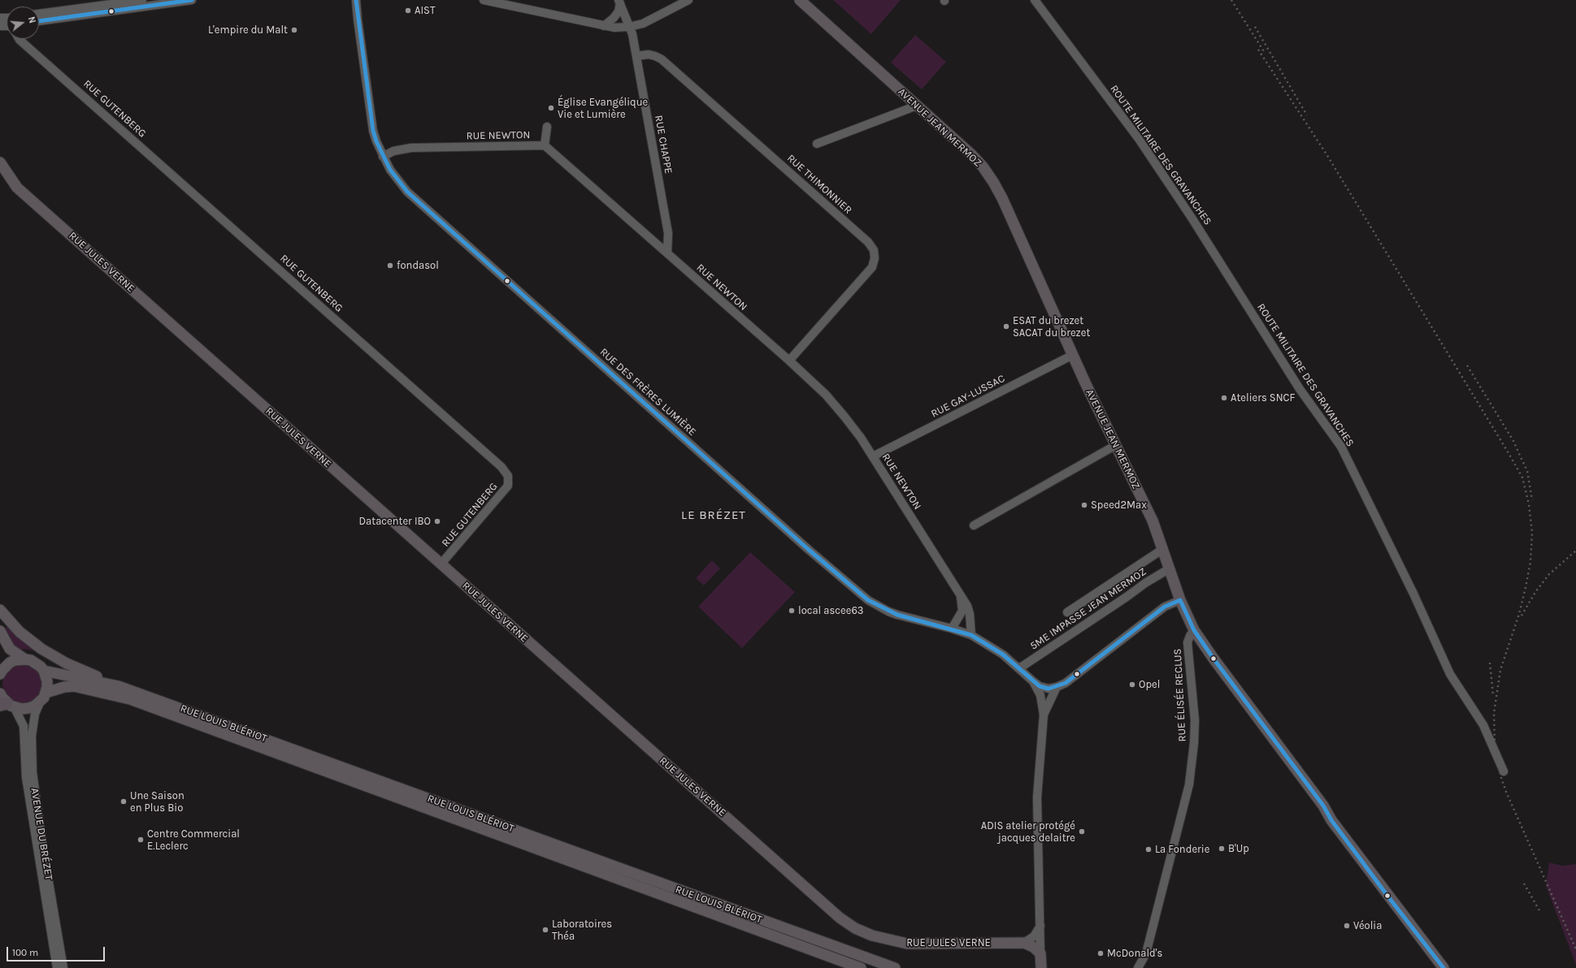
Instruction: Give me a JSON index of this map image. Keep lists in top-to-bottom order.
{
  "streets": {
    "main road": ["AVENUE JEAN MERMOZ", "RUE JULES VERNE", "RUE LOUIS BLÉRIOT"],
    "street": [
      "RUE GUTENBERG",
      "RUE NEWTON",
      "RUE CHAPPE",
      "ROUTE MILITAIRE DES GRAVANCHES",
      "RUE THIMONNIER",
      "RUE DES FRÈRES LUMIÈRE",
      "RUE GAY-LUSSAC",
      "5ME IMPASSE JEAN MERMOZ",
      "RUE ÉLISÉE RECLUS",
      "AVENUE DU BRÉZET"
    ]
  },
  "crossings": [
    ["RUE GUTENBERG", "RUE JULES VERNE"],
    ["AVENUE JEAN MERMOZ", "RUE GAY-LUSSAC"],
    ["AVENUE JEAN MERMOZ", "5ME IMPASSE JEAN MERMOZ"],
    ["AVENUE JEAN MERMOZ", "RUE ÉLISÉE RECLUS"],
    ["RUE NEWTON", "RUE CHAPPE"],
    ["RUE NEWTON", "RUE THIMONNIER"],
    ["RUE NEWTON", "RUE DES FRÈRES LUMIÈRE"],
    ["RUE NEWTON", "RUE GAY-LUSSAC"],
    ["RUE CHAPPE", "RUE THIMONNIER"],
    ["RUE DES FRÈRES LUMIÈRE", "5ME IMPASSE JEAN MERMOZ"],
    ["RUE LOUIS BLÉRIOT", "AVENUE DU BRÉZET"]
  ],
  "districts": ["LE BRÉZET"],
  "places": [
    "AIST",
    "L'empire du Malt",
    "Église Evangélique Vie et Lumière",
    "fondasol",
    "ESAT du brezet SACAT du brezet",
    "Ateliers SNCF",
    "Speed2Max",
    "Datacenter IBO",
    "local ascee63",
    "Opel",
    "Une Saison en Plus Bio",
    "ADIS atelier protégé jacques delaitre",
    "Centre Commercial E.Leclerc",
    "B'Up",
    "La Fonderie",
    "Véolia",
    "Laboratoires Théa",
    "McDonald's"
  ],
  "scale_bar": "100 m",
  "north": "right"
}
